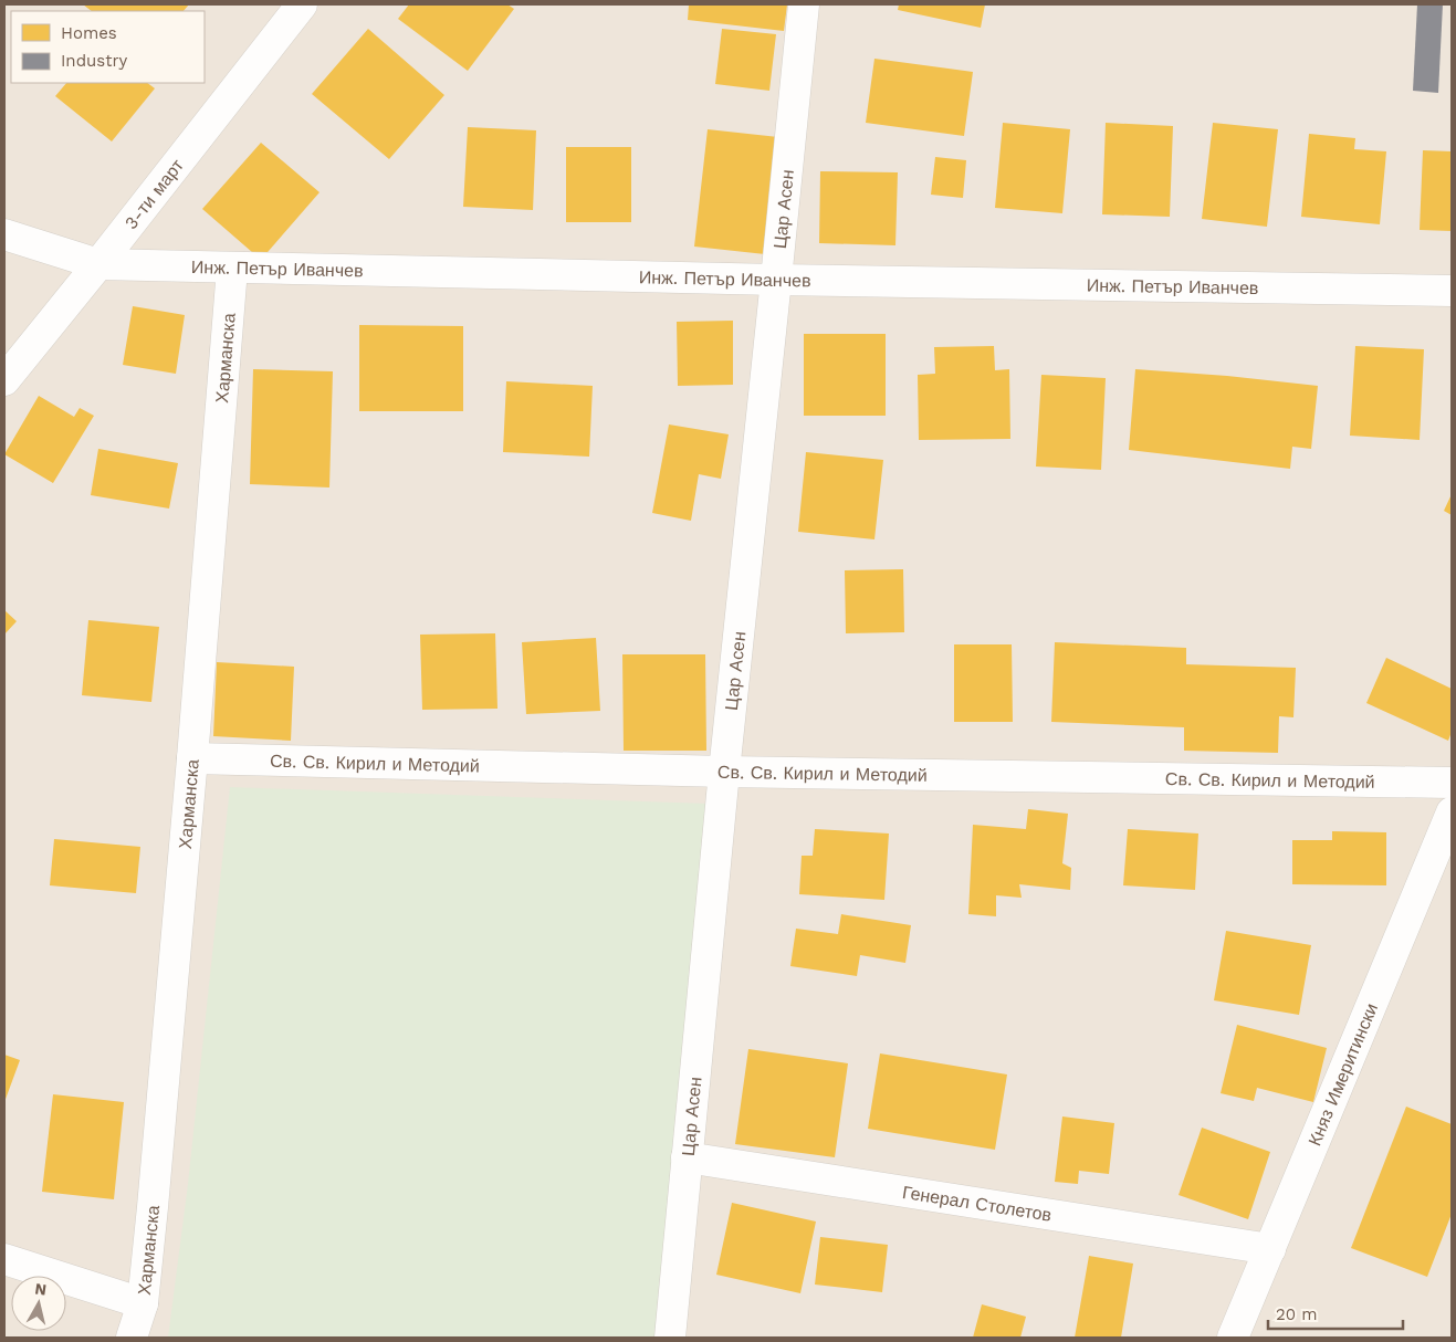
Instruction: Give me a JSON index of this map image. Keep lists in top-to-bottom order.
{
  "streets": {
    "street": [
      "3-ти март",
      "Цар Асен",
      "Инж. Петър Иванчев",
      "Харманска",
      "Св. Св. Кирил и Методий",
      "Княз Имеритински",
      "Генерал Столетов"
    ]
  },
  "crossings": [
    ["3-ти март", "Инж. Петър Иванчев"],
    ["Цар Асен", "Инж. Петър Иванчев"],
    ["Цар Асен", "Св. Св. Кирил и Методий"],
    ["Цар Асен", "Генерал Столетов"],
    ["Инж. Петър Иванчев", "Харманска"],
    ["Харманска", "Св. Св. Кирил и Методий"],
    ["Княз Имеритински", "Генерал Столетов"]
  ],
  "legend": ["Homes", "Industry"],
  "scale_bar": "20 m",
  "north": "top"
}
